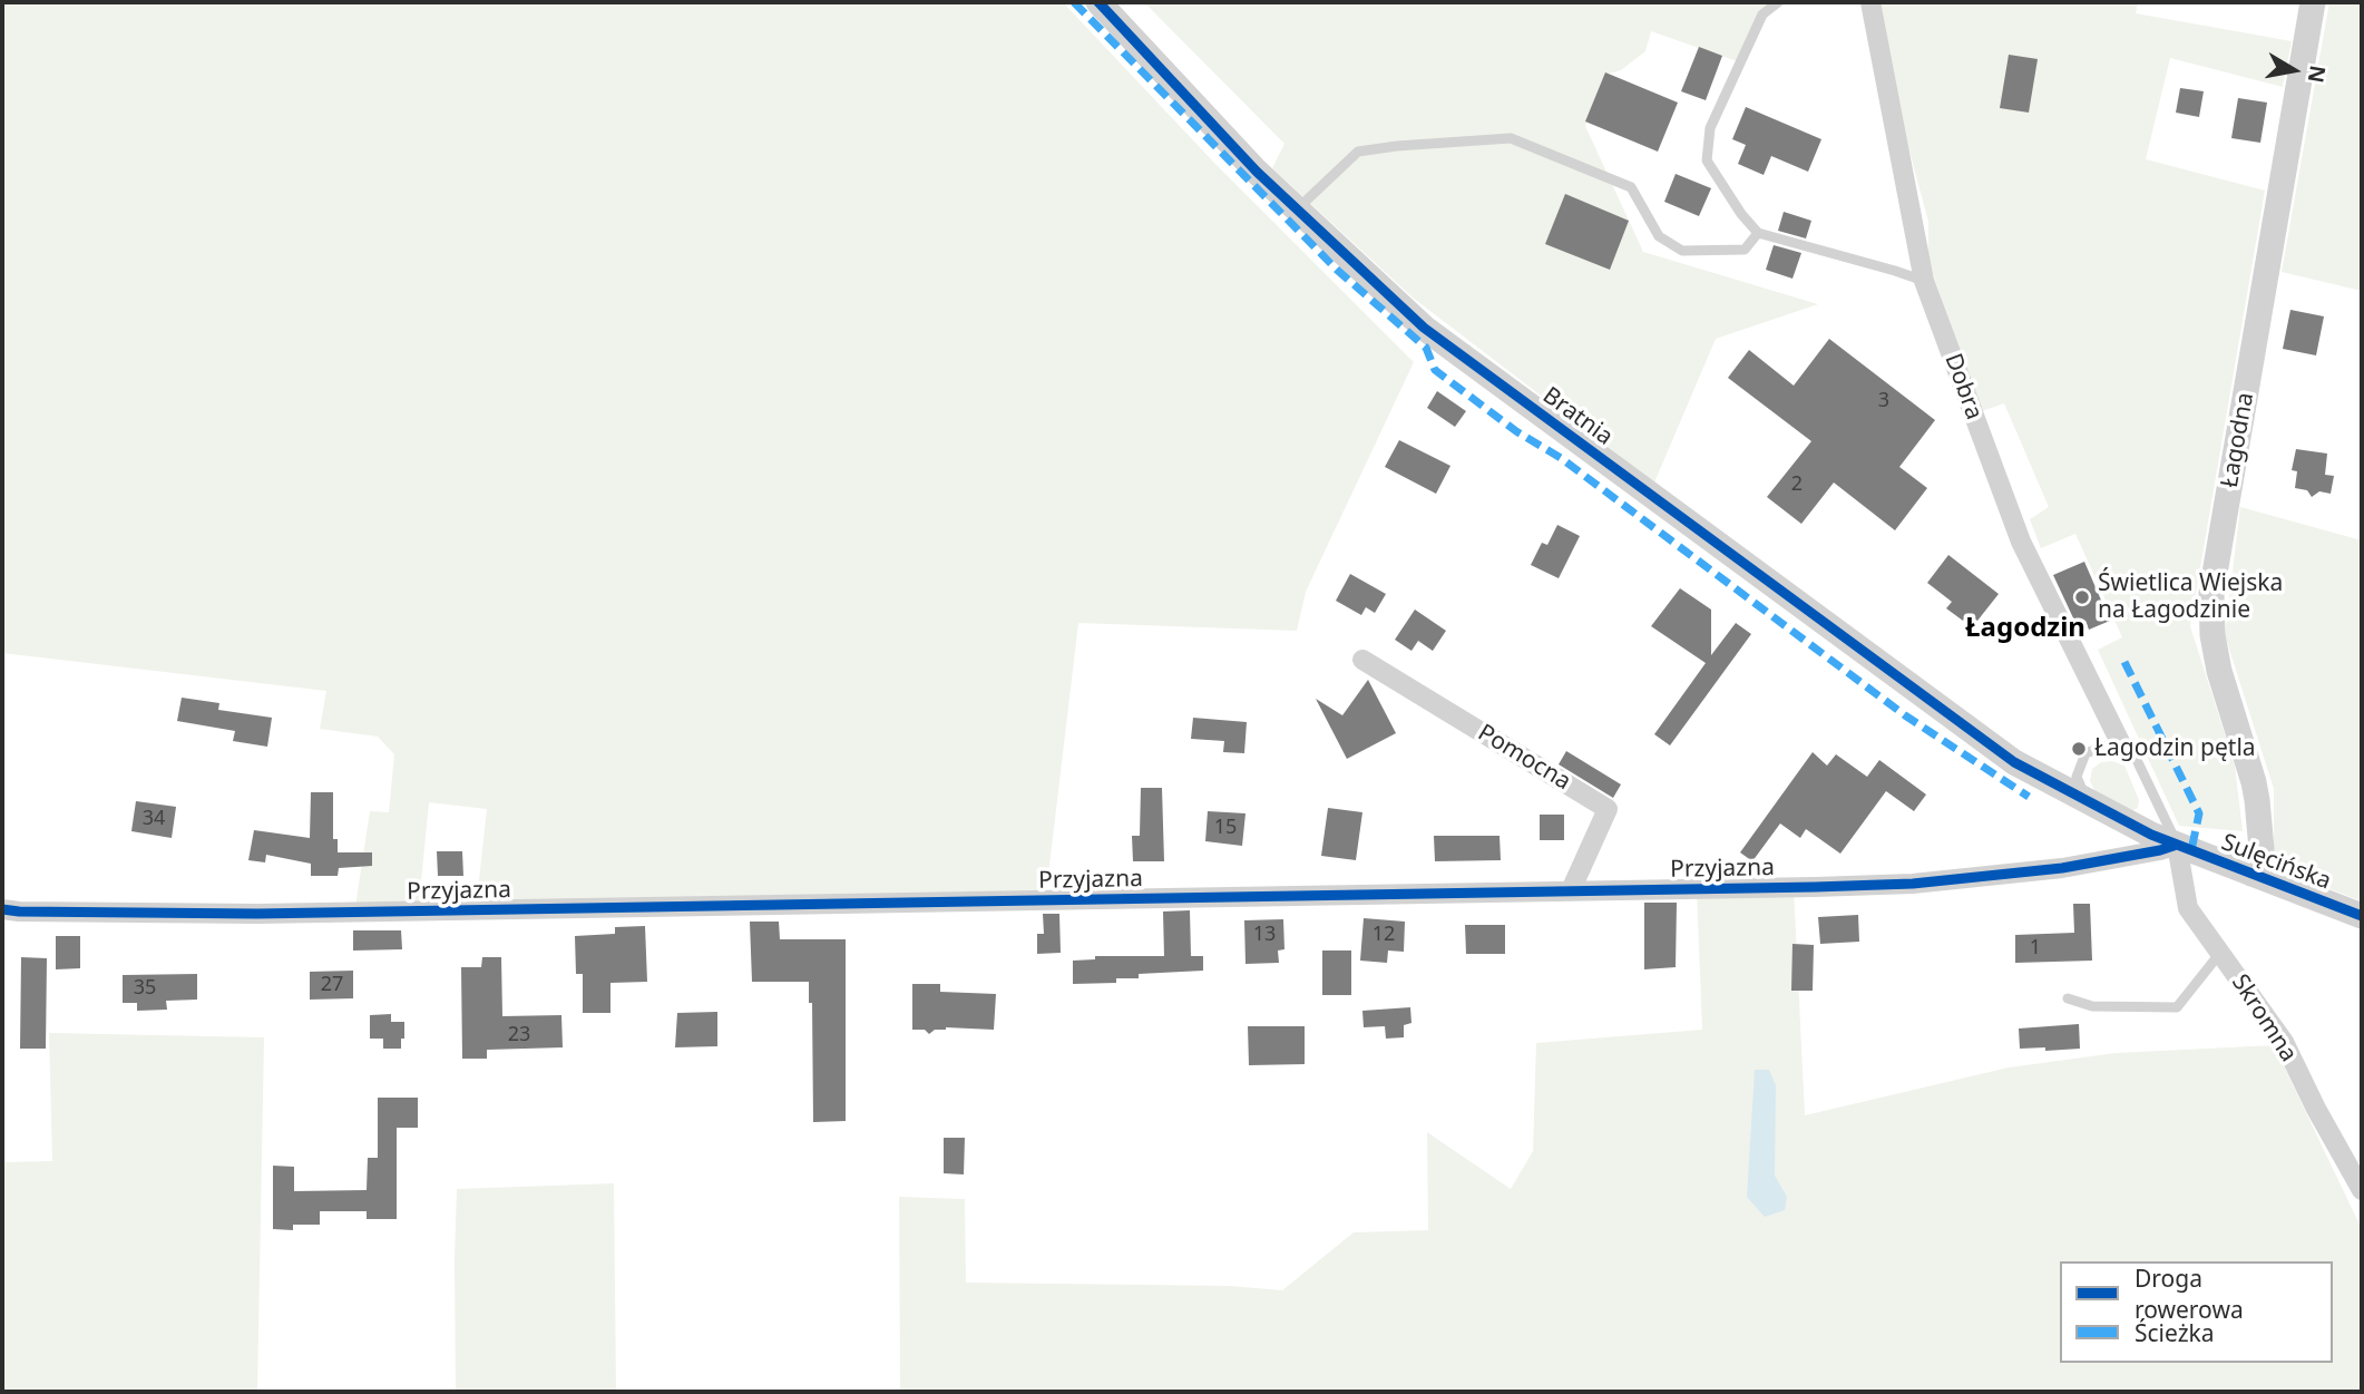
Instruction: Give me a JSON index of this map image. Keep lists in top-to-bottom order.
{
  "streets": {
    "street": [
      "Dobra",
      "Bratnia",
      "Łagodna",
      "Pomocna",
      "Sulęcińska",
      "Przyjazna",
      "Skromna"
    ]
  },
  "crossings": [
    ["Bratnia", "Sulęcińska"],
    ["Bratnia", "Przyjazna"],
    ["Bratnia", "Skromna"],
    ["Łagodna", "Sulęcińska"],
    ["Pomocna", "Przyjazna"],
    ["Sulęcińska", "Przyjazna"],
    ["Sulęcińska", "Skromna"],
    ["Przyjazna", "Skromna"]
  ],
  "districts": ["Łagodzin"],
  "places": ["Świetlica Wiejska na Łagodzinie", "Łagodzin pętla"],
  "house_numbers": [
    "3",
    "2",
    "34",
    "15",
    "13",
    "12",
    "1",
    "27",
    "35",
    "23"
  ],
  "legend": ["Droga rowerowa", "Ścieżka"],
  "north": "right"
}
